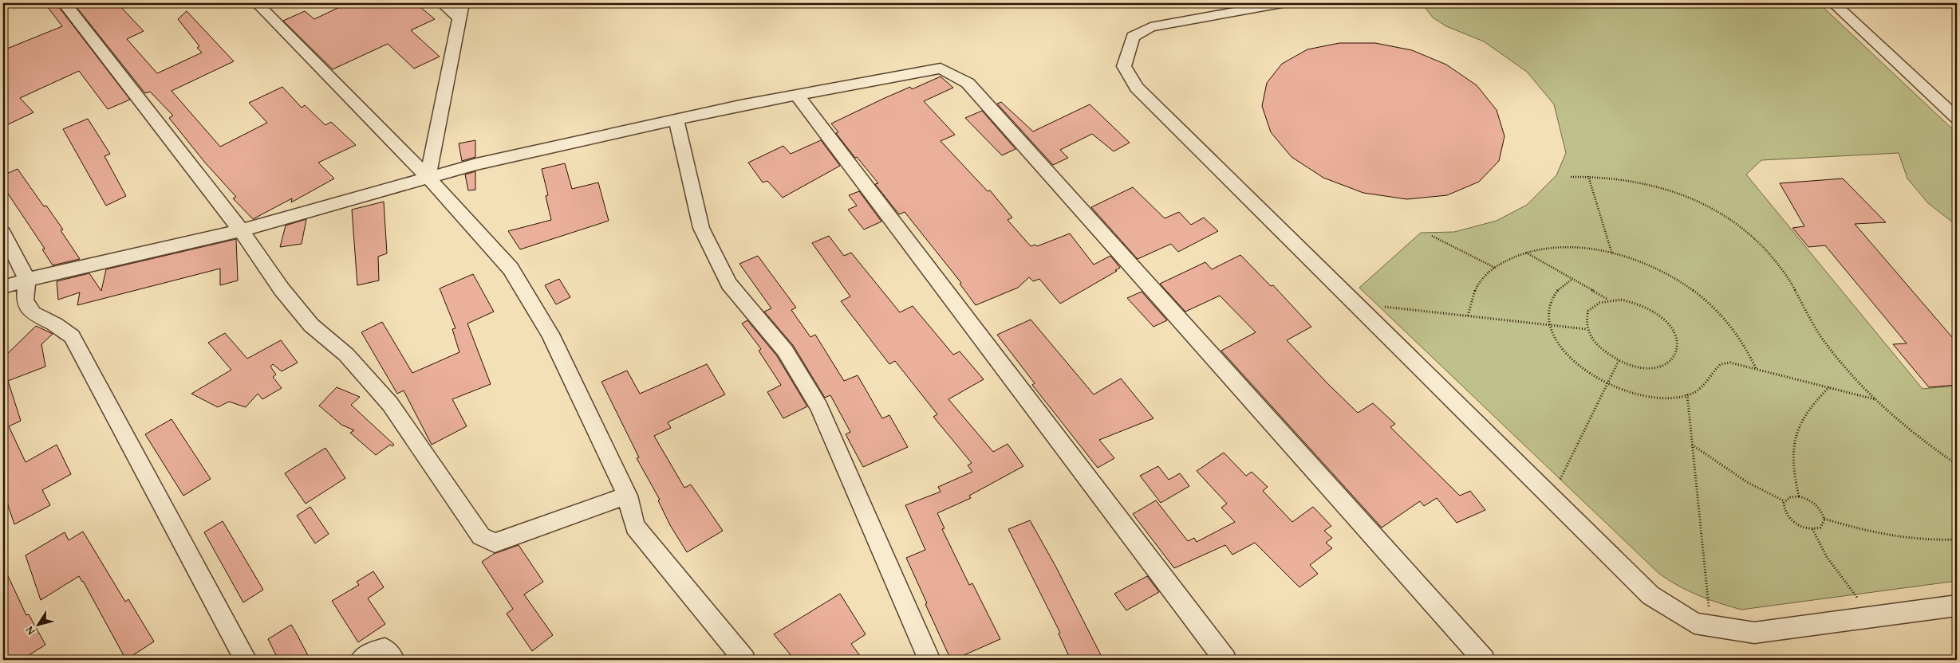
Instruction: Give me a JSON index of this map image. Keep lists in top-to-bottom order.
{
  "north": "bottom left"
}
